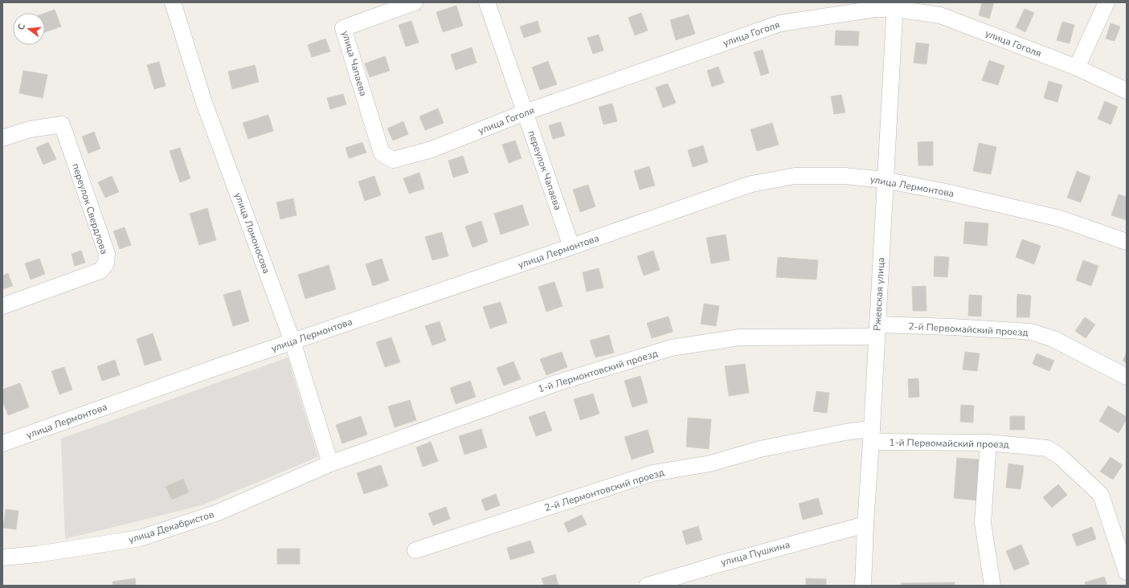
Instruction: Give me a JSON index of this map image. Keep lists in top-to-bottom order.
{
  "streets": {
    "street": [
      "улица Гоголя",
      "улица Чапаева",
      "переулок Чапаева",
      "улица Лермонтова",
      "переулок Свердлова",
      "улица Ломоносова",
      "Ржевская улица",
      "2-й Первомайский проезд",
      "1-й Лермонтовский проезд",
      "1-й Первомайский проезд",
      "2-й Лермонтовский проезд",
      "улица Декабристов",
      "улица Пушкина"
    ]
  },
  "crossings": [
    ["улица Гоголя", "улица Чапаева"],
    ["улица Гоголя", "переулок Чапаева"],
    ["улица Гоголя", "Ржевская улица"],
    ["переулок Чапаева", "улица Лермонтова"],
    ["улица Лермонтова", "улица Ломоносова"],
    ["улица Лермонтова", "Ржевская улица"],
    ["улица Ломоносова", "1-й Лермонтовский проезд"],
    ["улица Ломоносова", "улица Декабристов"],
    ["Ржевская улица", "2-й Первомайский проезд"],
    ["Ржевская улица", "1-й Лермонтовский проезд"],
    ["Ржевская улица", "1-й Первомайский проезд"],
    ["Ржевская улица", "2-й Лермонтовский проезд"],
    ["Ржевская улица", "улица Пушкина"],
    ["2-й Первомайский проезд", "1-й Лермонтовский проезд"],
    ["1-й Лермонтовский проезд", "улица Декабристов"],
    ["1-й Первомайский проезд", "2-й Лермонтовский проезд"]
  ],
  "north": "left"
}
